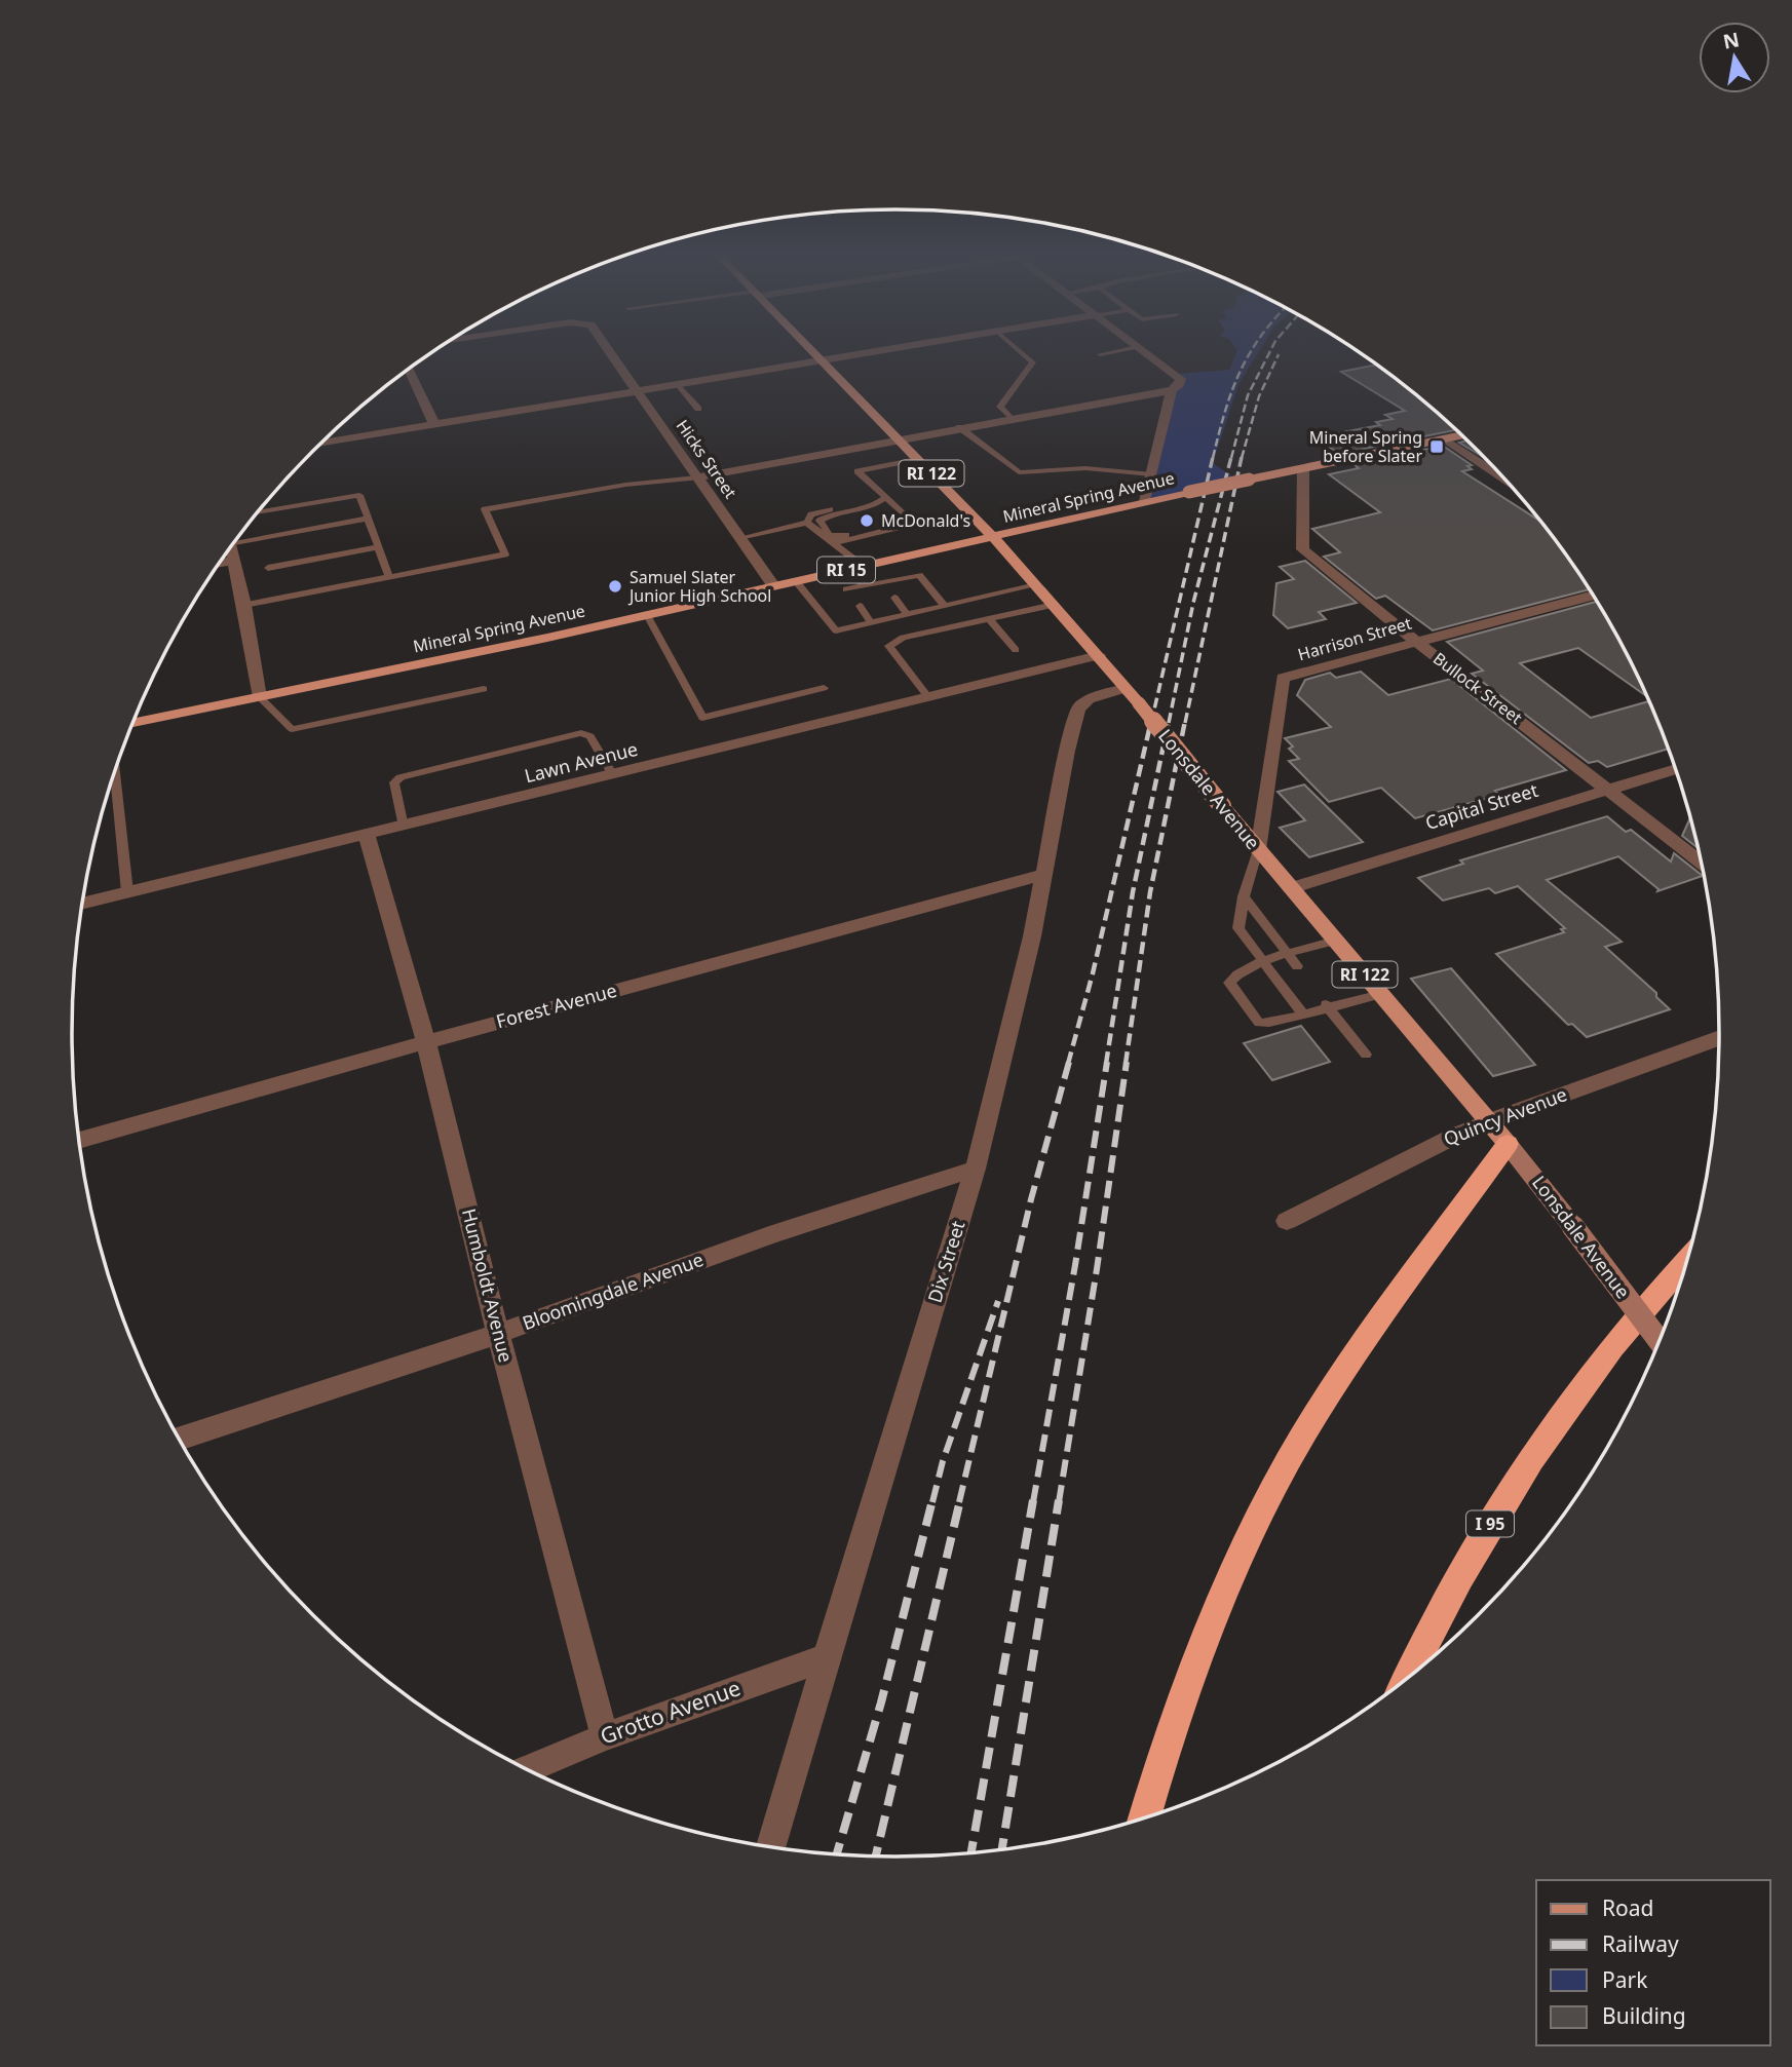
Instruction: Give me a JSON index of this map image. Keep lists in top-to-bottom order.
{
  "streets": {
    "highway": ["I 95"],
    "main road": [
      "RI 122",
      "Mineral Spring Avenue",
      "RI 15",
      "Lonsdale Avenue"
    ],
    "street": [
      "Hicks Street",
      "Harrison Street",
      "Bullock Street",
      "Lawn Avenue",
      "Capital Street",
      "Forest Avenue",
      "Quincy Avenue",
      "Dix Street",
      "Humboldt Avenue",
      "Bloomingdale Avenue",
      "Grotto Avenue"
    ]
  },
  "crossings": [
    ["Hicks Street", "Mineral Spring Avenue"],
    ["Mineral Spring Avenue", "Bullock Street"],
    ["Mineral Spring Avenue", "Lonsdale Avenue"],
    ["Harrison Street", "Bullock Street"],
    ["Harrison Street", "Lonsdale Avenue"],
    ["Bullock Street", "Capital Street"],
    ["Lawn Avenue", "Lonsdale Avenue"],
    ["Lawn Avenue", "Humboldt Avenue"],
    ["Lonsdale Avenue", "Capital Street"],
    ["Lonsdale Avenue", "Quincy Avenue"],
    ["Lonsdale Avenue", "Dix Street"],
    ["Forest Avenue", "Dix Street"],
    ["Forest Avenue", "Humboldt Avenue"],
    ["Dix Street", "Bloomingdale Avenue"],
    ["Dix Street", "Grotto Avenue"],
    ["Humboldt Avenue", "Bloomingdale Avenue"],
    ["Humboldt Avenue", "Grotto Avenue"]
  ],
  "places": {
    "transit": ["Mineral Spring before Slater"],
    "other": ["McDonald's", "Samuel Slater Junior High School"]
  },
  "legend": [
    "Road",
    "Railway",
    "Park",
    "Building"
  ],
  "north": "top"
}
